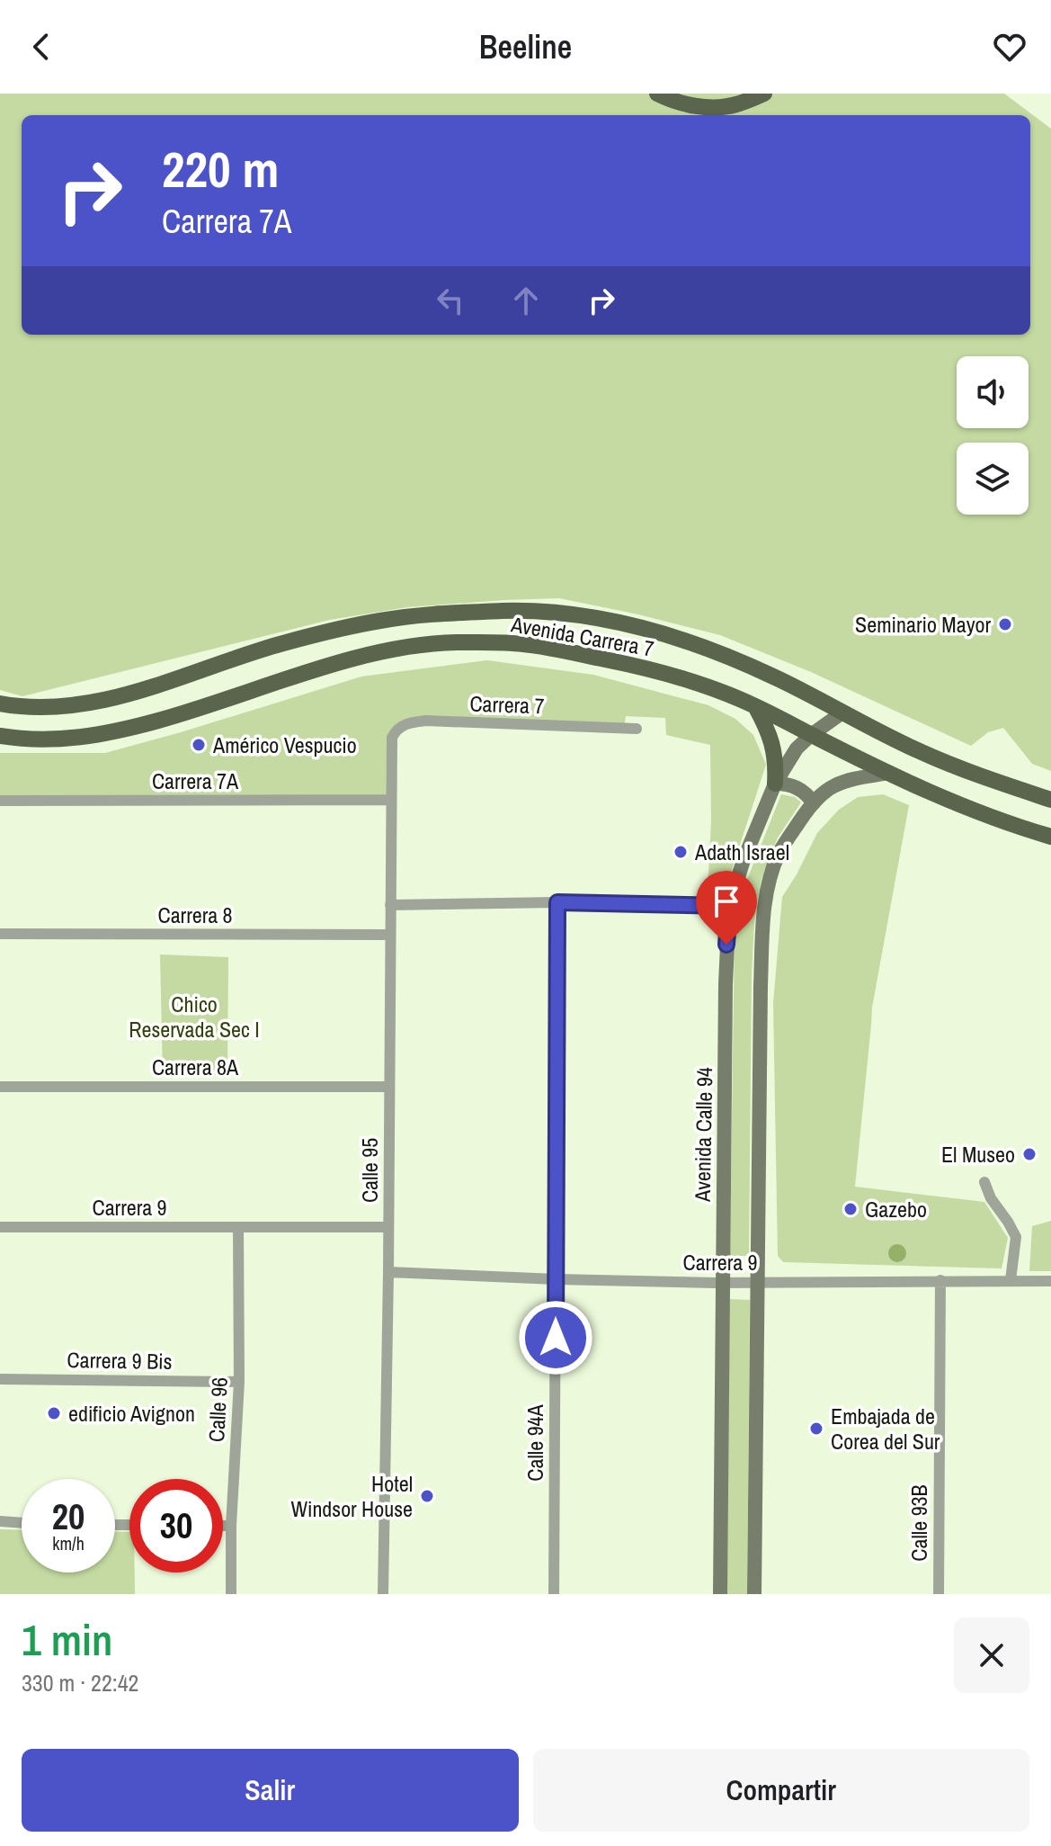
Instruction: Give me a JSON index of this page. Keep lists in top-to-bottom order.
{
  "streets": {
    "main road": ["Avenida Carrera 7", "Avenida Calle 94"],
    "street": [
      "Carrera 7",
      "Carrera 7A",
      "Carrera 8",
      "Carrera 8A",
      "Calle 95",
      "Carrera 9",
      "Carrera 9 Bis",
      "Calle 96",
      "Calle 94A",
      "Calle 93B"
    ]
  },
  "crossings": [
    ["Avenida Carrera 7", "Avenida Calle 94"],
    ["Carrera 7", "Calle 95"],
    ["Carrera 7A", "Calle 95"],
    ["Carrera 8", "Calle 95"],
    ["Carrera 8A", "Calle 95"],
    ["Avenida Calle 94", "Carrera 9"],
    ["Calle 95", "Carrera 9"],
    ["Carrera 9", "Calle 96"],
    ["Carrera 9", "Calle 94A"],
    ["Carrera 9", "Calle 93B"],
    ["Carrera 9 Bis", "Calle 96"]
  ],
  "parks": ["Chico Reservada Sec I"],
  "places": [
    "Seminario Mayor",
    "Américo Vespucio",
    "Adath Israel",
    "El Museo",
    "Gazebo",
    "edificio Avignon",
    "Embajada de Corea del Sur",
    "Hotel Windsor House"
  ],
  "page": {
    "header": "Beeline",
    "turn": ["220 m", "Carrera 7A"],
    "speed": "20 km/h",
    "limit": "30",
    "heading": ["1 min", "330 m · 22:42"],
    "buttons": ["Salir", "Compartir"]
  }
}
